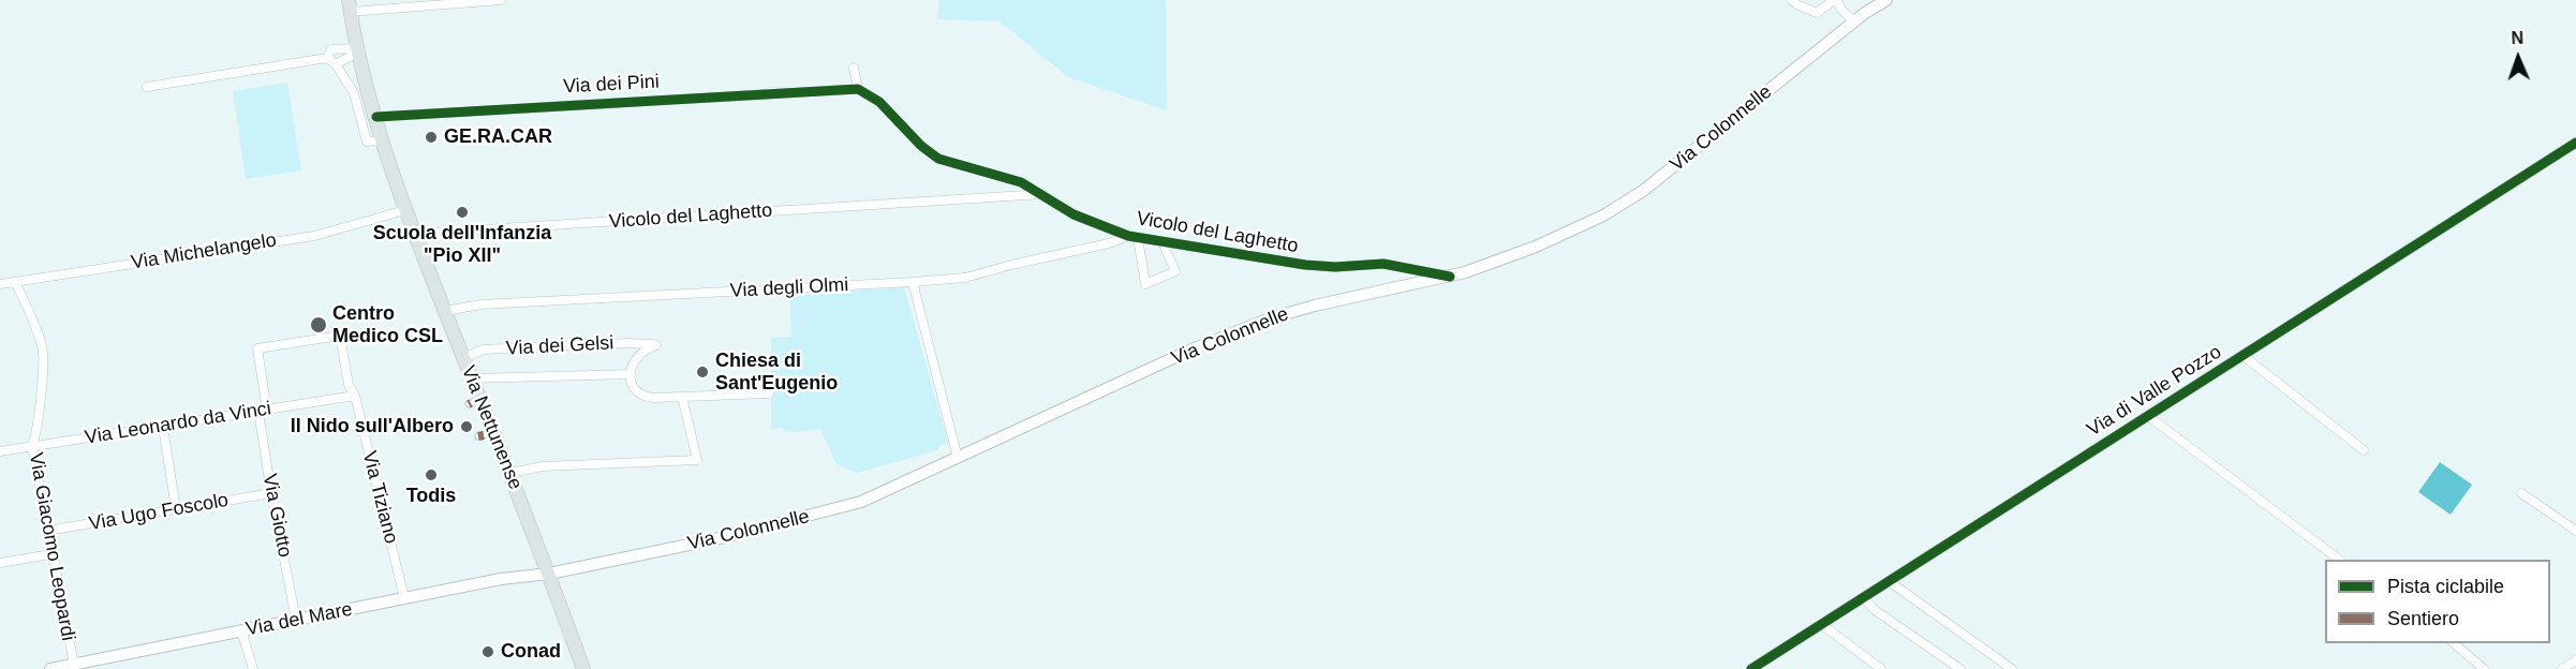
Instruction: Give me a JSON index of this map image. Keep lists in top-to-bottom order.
{
  "streets": {
    "main road": ["Via Colonnelle", "Via Nettunense", "Via del Mare"],
    "street": [
      "Via dei Pini",
      "Vicolo del Laghetto",
      "Via Michelangelo",
      "Via degli Olmi",
      "Via dei Gelsi",
      "Via di Valle Pozzo",
      "Via Leonardo da Vinci",
      "Via Tiziano",
      "Via Ugo Foscolo",
      "Via Giotto",
      "Via Giacomo Leopardi"
    ]
  },
  "crossings": [
    ["Via dei Pini", "Vicolo del Laghetto"],
    ["Via dei Pini", "Via Nettunense"],
    ["Via Colonnelle", "Vicolo del Laghetto"],
    ["Via Colonnelle", "Via Nettunense"],
    ["Via Colonnelle", "Via del Mare"],
    ["Vicolo del Laghetto", "Via degli Olmi"],
    ["Vicolo del Laghetto", "Via Nettunense"],
    ["Via Michelangelo", "Via Nettunense"],
    ["Via Michelangelo", "Via Giacomo Leopardi"],
    ["Via degli Olmi", "Via Nettunense"],
    ["Via dei Gelsi", "Via Nettunense"],
    ["Via Leonardo da Vinci", "Via Tiziano"],
    ["Via Leonardo da Vinci", "Via Giotto"],
    ["Via Leonardo da Vinci", "Via Giacomo Leopardi"],
    ["Via Nettunense", "Via del Mare"],
    ["Via Tiziano", "Via Giotto"],
    ["Via Tiziano", "Via del Mare"],
    ["Via Ugo Foscolo", "Via Giotto"],
    ["Via Ugo Foscolo", "Via Giacomo Leopardi"],
    ["Via Giotto", "Via del Mare"],
    ["Via Giacomo Leopardi", "Via del Mare"]
  ],
  "places": [
    "GE.RA.CAR",
    "Scuola dell'Infanzia \"Pio XII\"",
    "Centro Medico CSL",
    "Chiesa di Sant'Eugenio",
    "Il Nido sull'Albero",
    "Todis",
    "Conad"
  ],
  "legend": ["Pista ciclabile", "Sentiero"],
  "north": "top"
}
